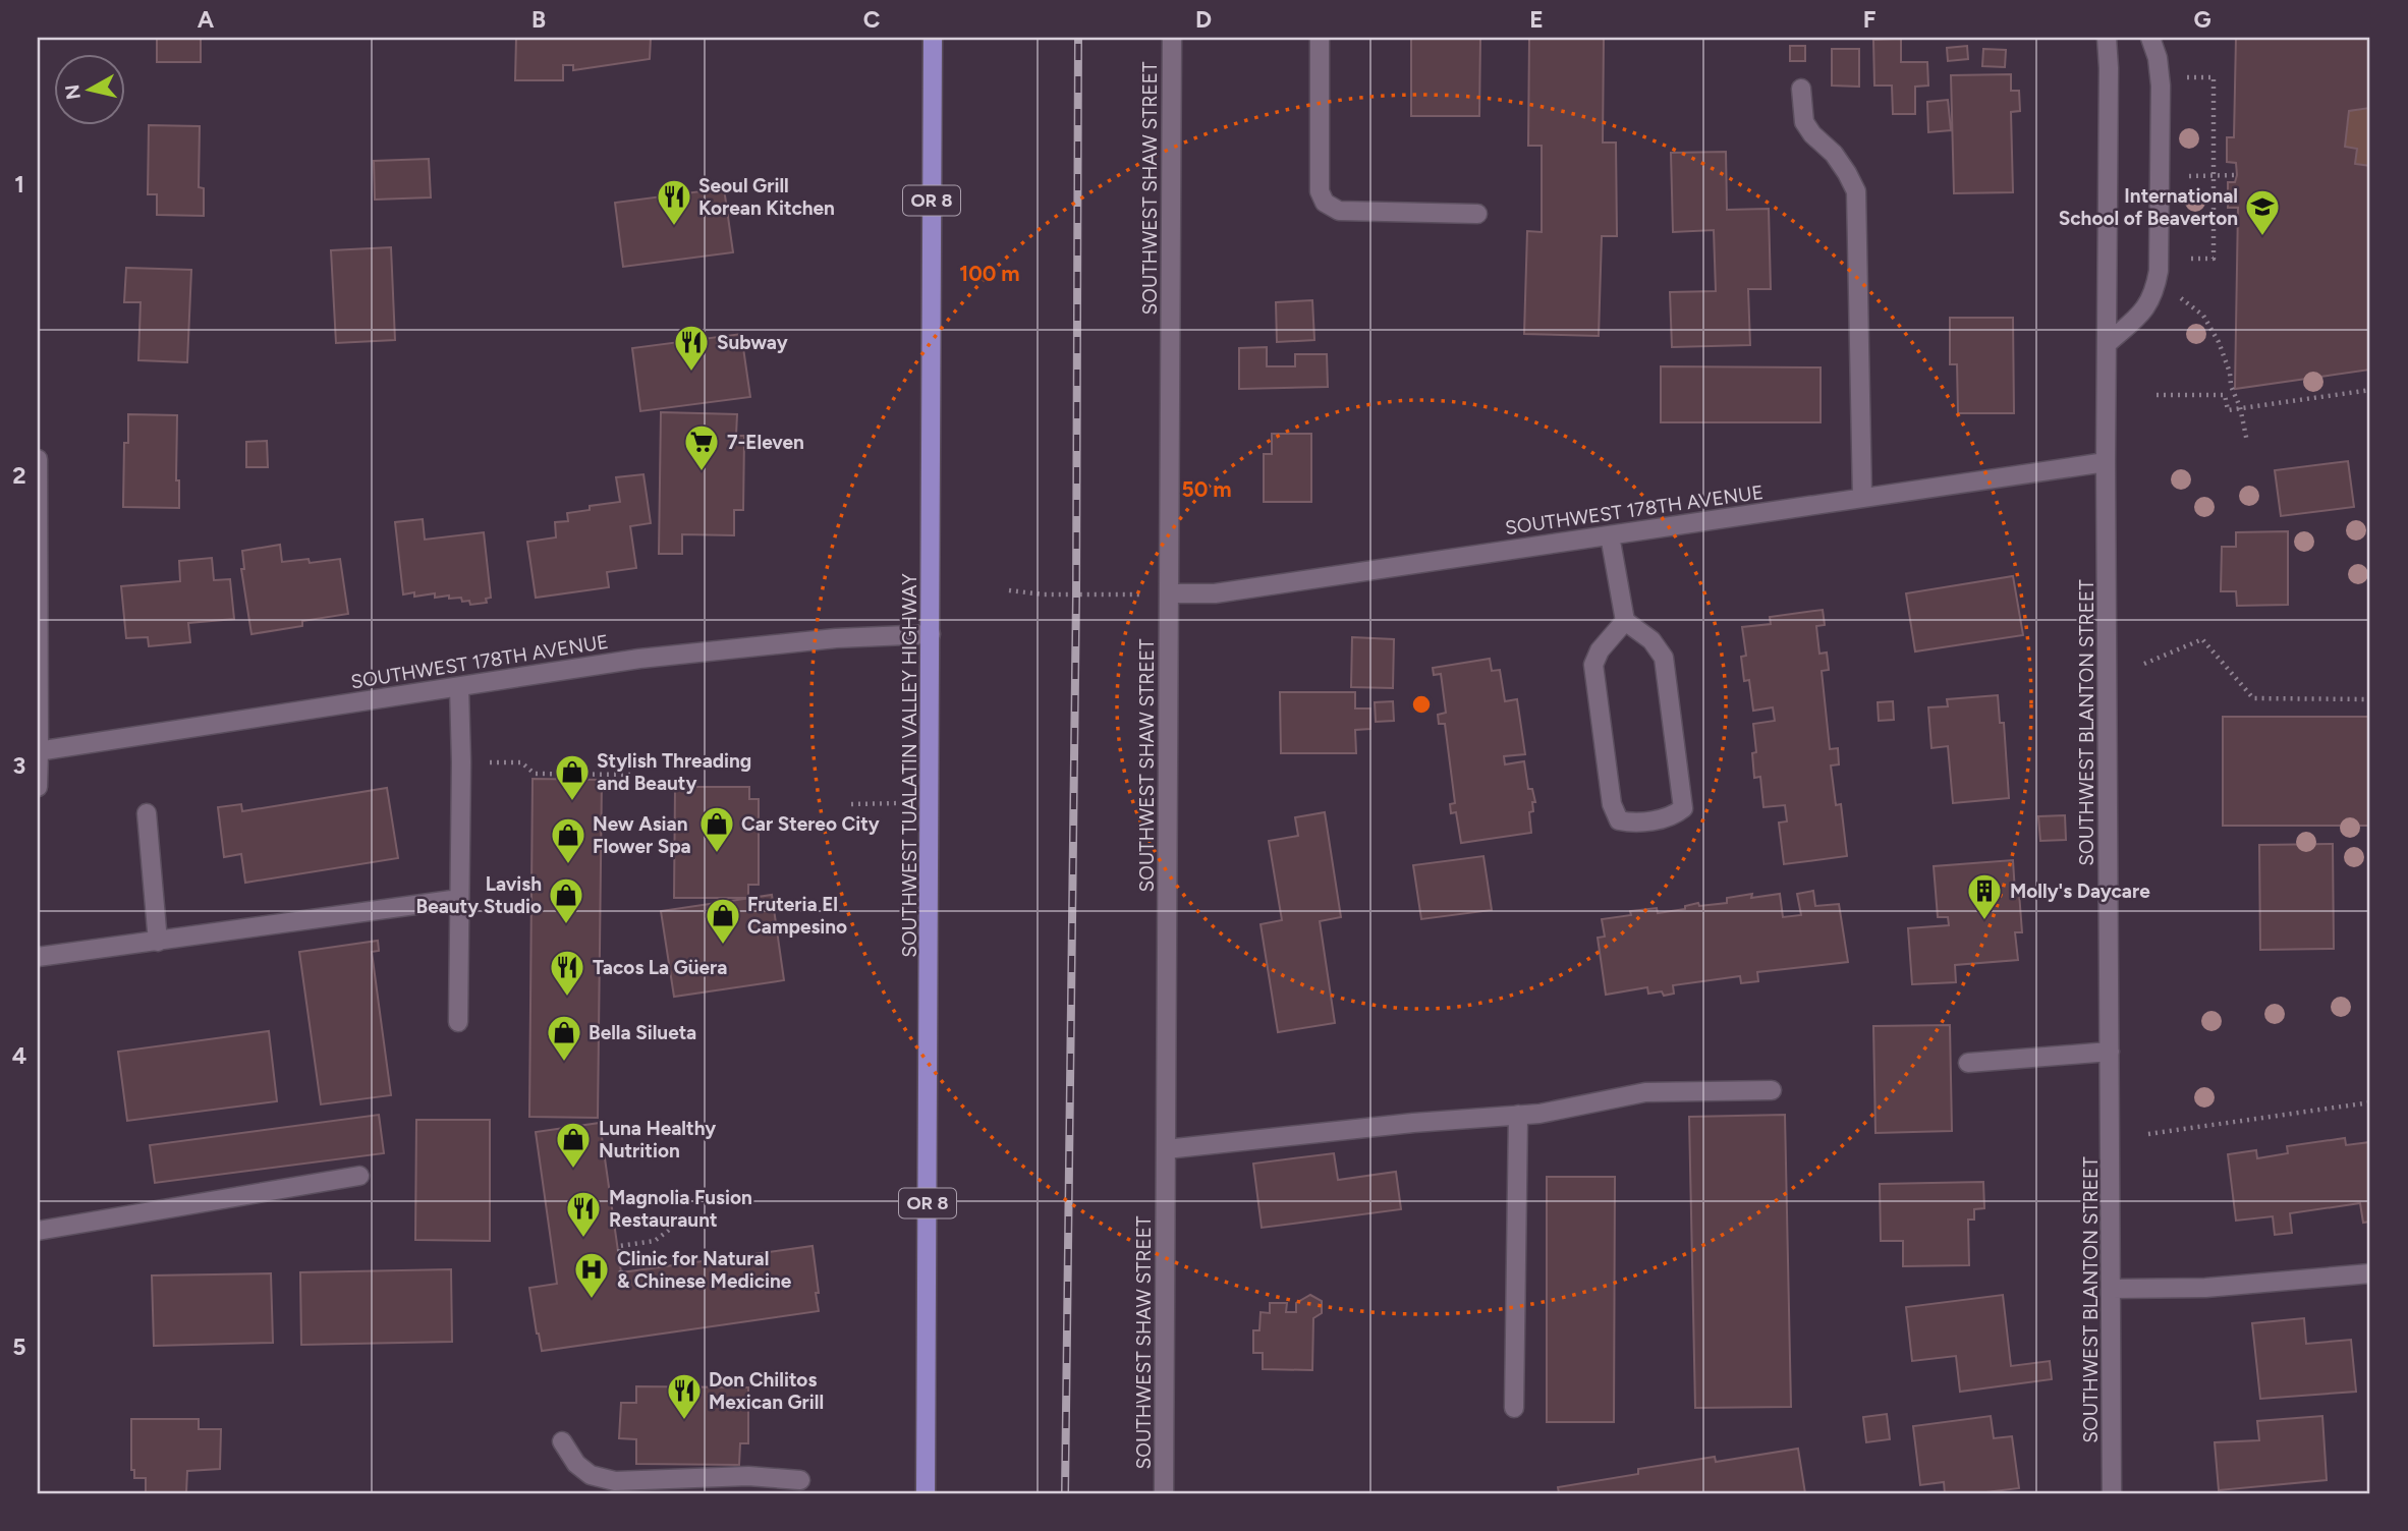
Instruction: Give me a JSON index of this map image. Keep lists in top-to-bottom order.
{
  "streets": {
    "main road": ["OR 8", "SOUTHWEST TUALATIN VALLEY HIGHWAY"],
    "street": ["SOUTHWEST SHAW STREET", "SOUTHWEST 178TH AVENUE", "SOUTHWEST BLANTON STREET"]
  },
  "crossings": [
    ["SOUTHWEST SHAW STREET", "SOUTHWEST 178TH AVENUE"],
    ["SOUTHWEST 178TH AVENUE", "SOUTHWEST BLANTON STREET"],
    ["SOUTHWEST 178TH AVENUE", "SOUTHWEST TUALATIN VALLEY HIGHWAY"]
  ],
  "places": {
    "restaurant": [
      "Seoul Grill Korean Kitchen",
      "Subway",
      "Tacos La Güera",
      "Magnolia Fusion Restauraunt",
      "Don Chilitos Mexican Grill"
    ],
    "school or university": ["International School of Beaverton"],
    "supermarket": ["7-Eleven"],
    "shop": [
      "Stylish Threading and Beauty",
      "Car Stereo City",
      "New Asian Flower Spa",
      "Lavish Beauty Studio",
      "Fruteria El Campesino",
      "Bella Silueta",
      "Luna Healthy Nutrition"
    ],
    "building": ["Molly's Daycare"],
    "hospital": ["Clinic for Natural & Chinese Medicine"]
  },
  "north": "left",
  "grid": {
    "columns": [
      "A",
      "B",
      "C",
      "D",
      "E",
      "F",
      "G"
    ],
    "rows": [
      "1",
      "2",
      "3",
      "4",
      "5"
    ]
  },
  "rings": ["100 m", "50 m"]
}
